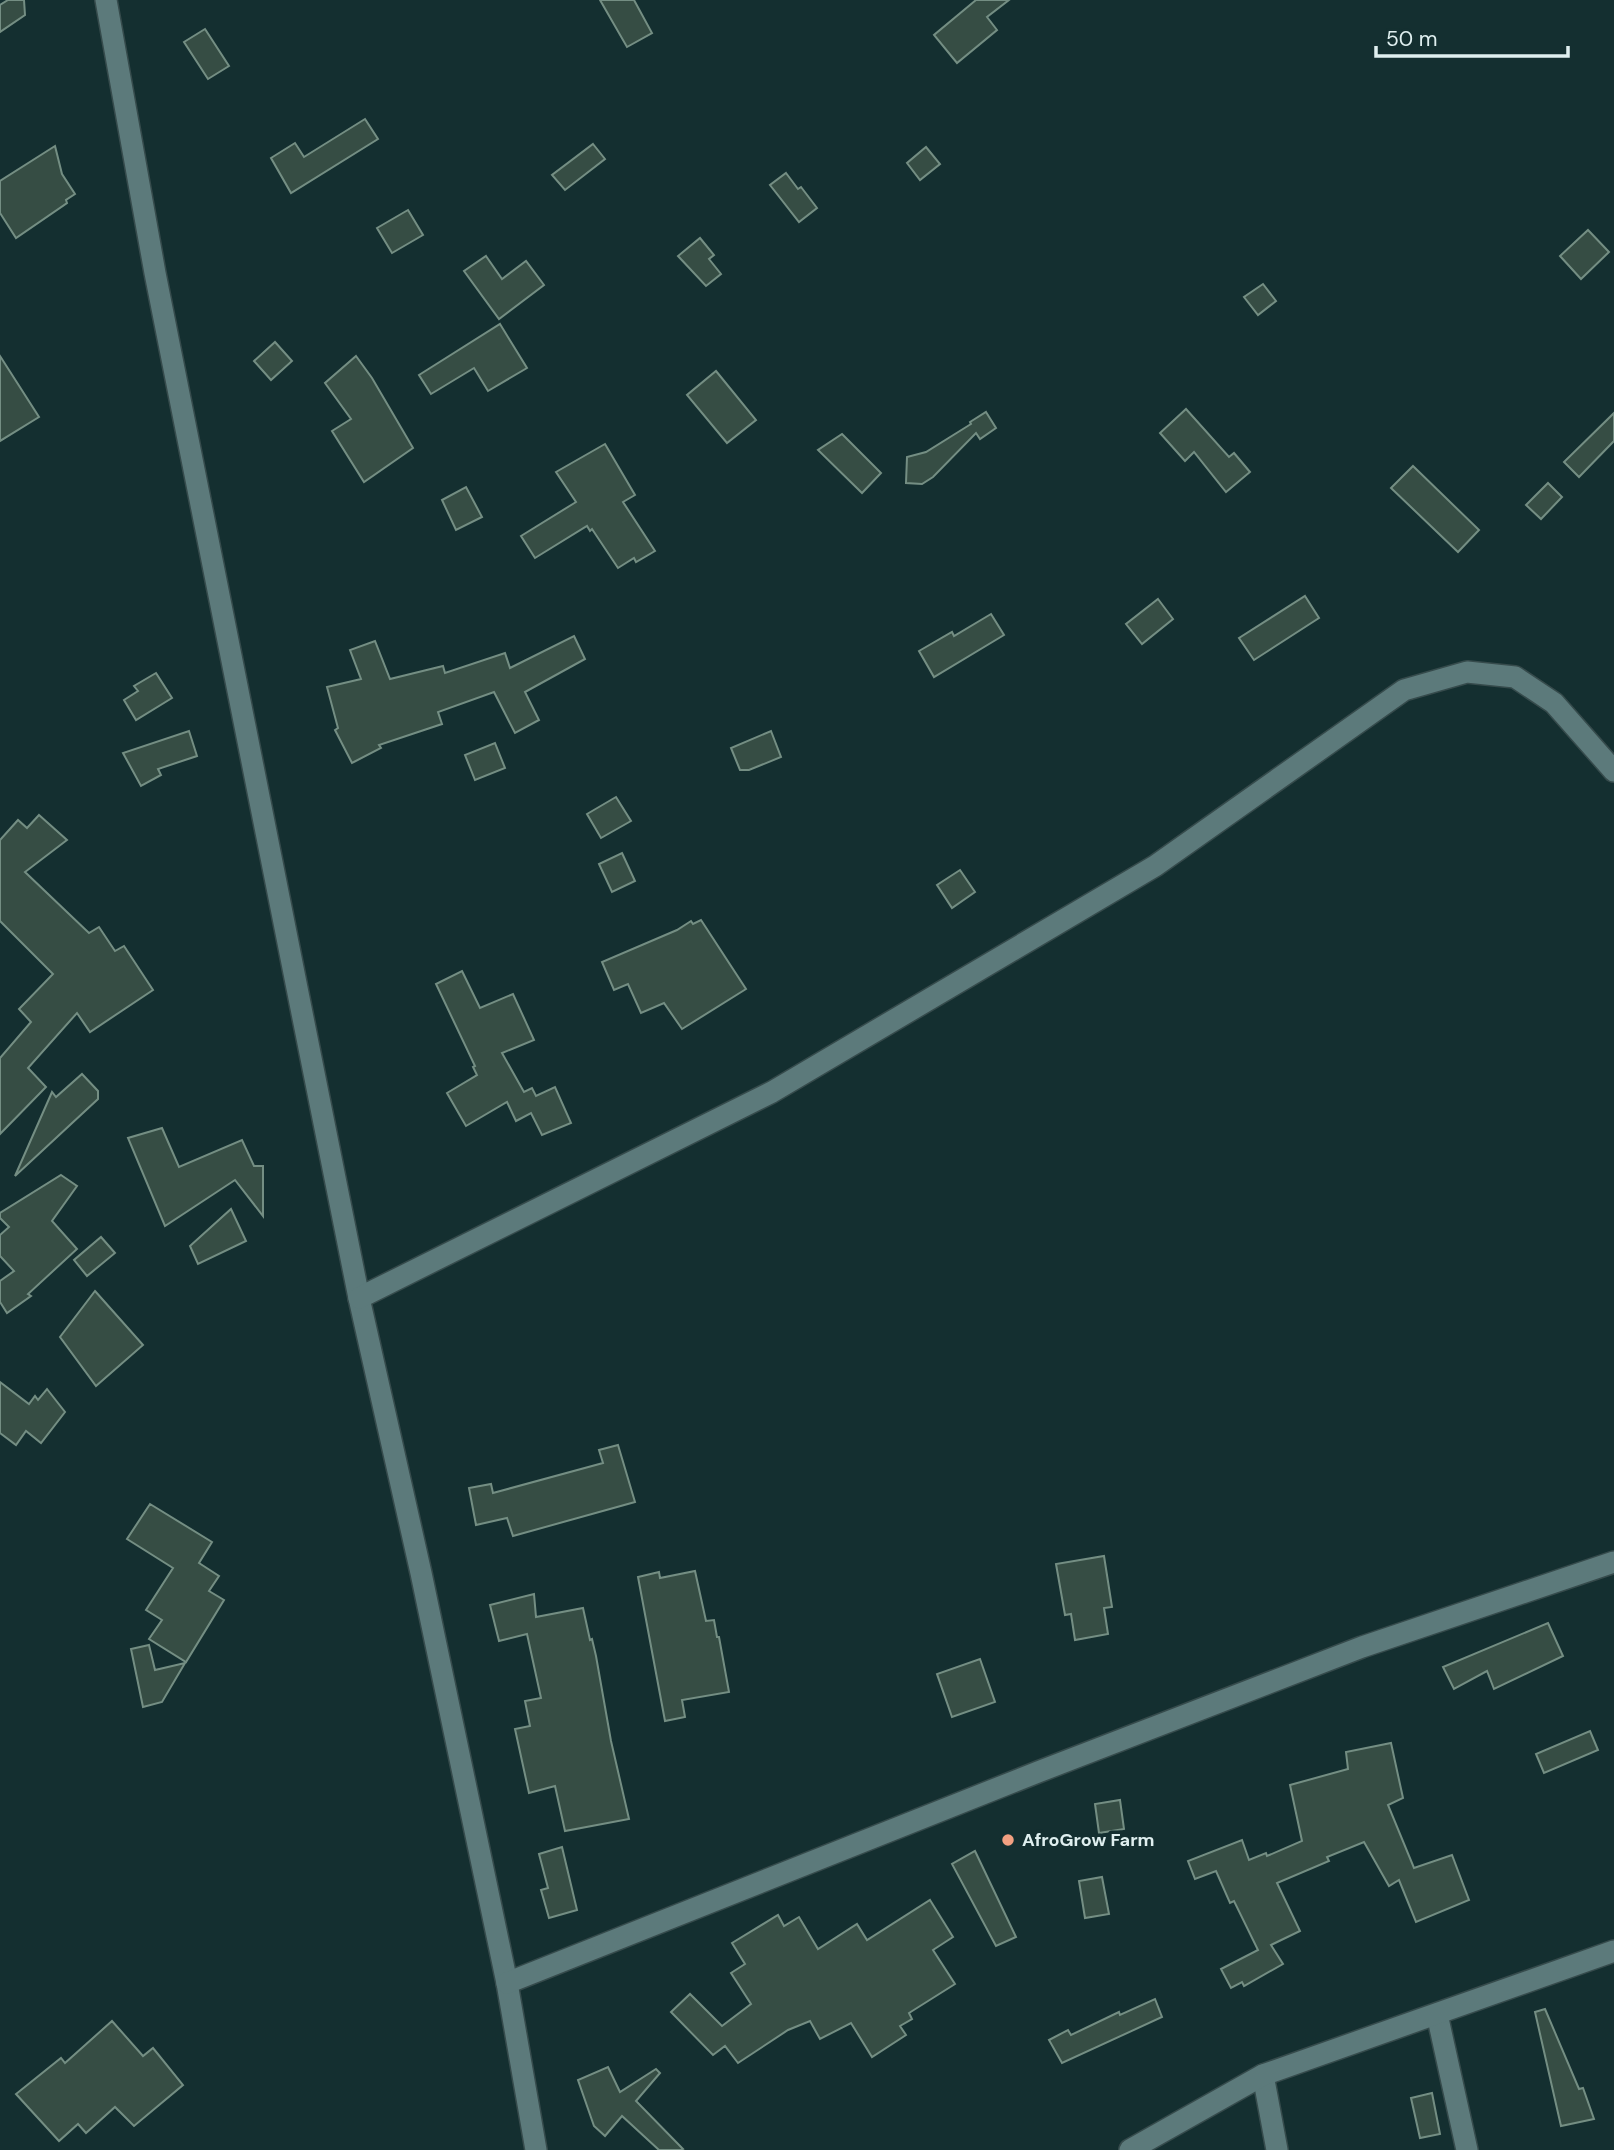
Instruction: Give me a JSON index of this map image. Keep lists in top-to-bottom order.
{
  "places": ["AfroGrow Farm"],
  "scale_bar": "50 m"
}
